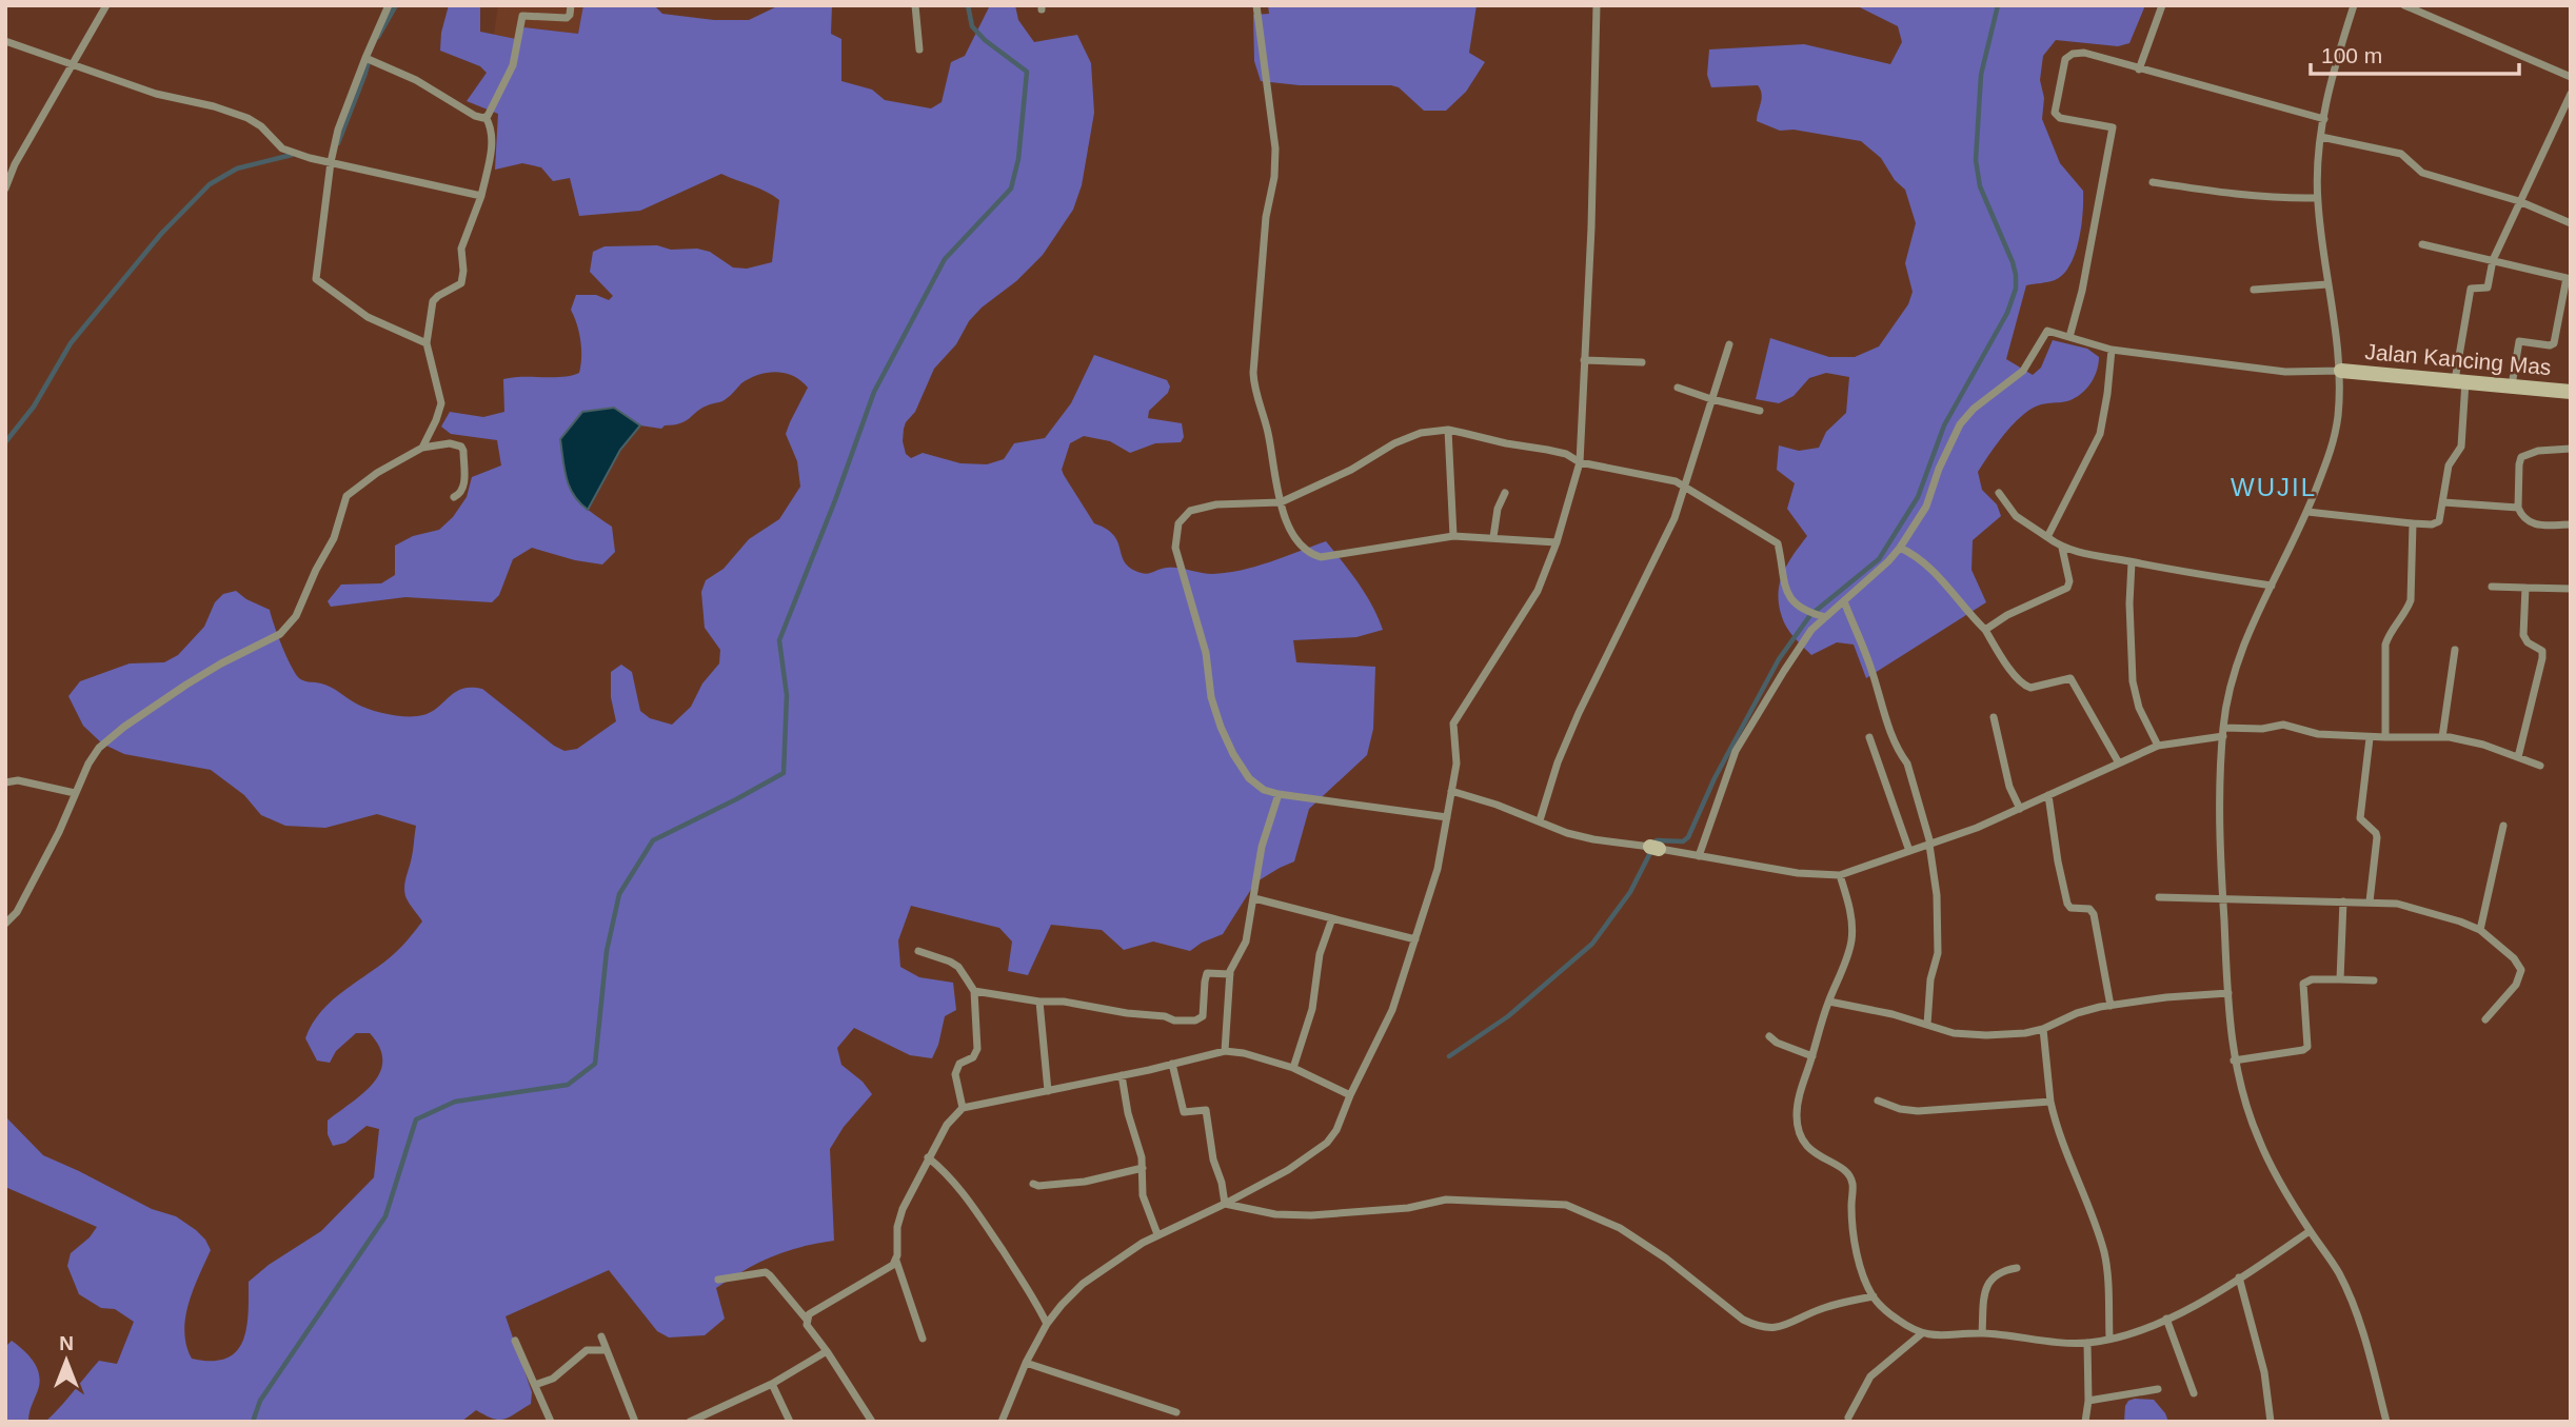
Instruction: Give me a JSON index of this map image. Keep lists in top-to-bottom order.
{
  "streets": {
    "street": ["Jalan Kancing Mas"]
  },
  "districts": ["WUJIL"],
  "scale_bar": "100 m",
  "north": "top"
}
